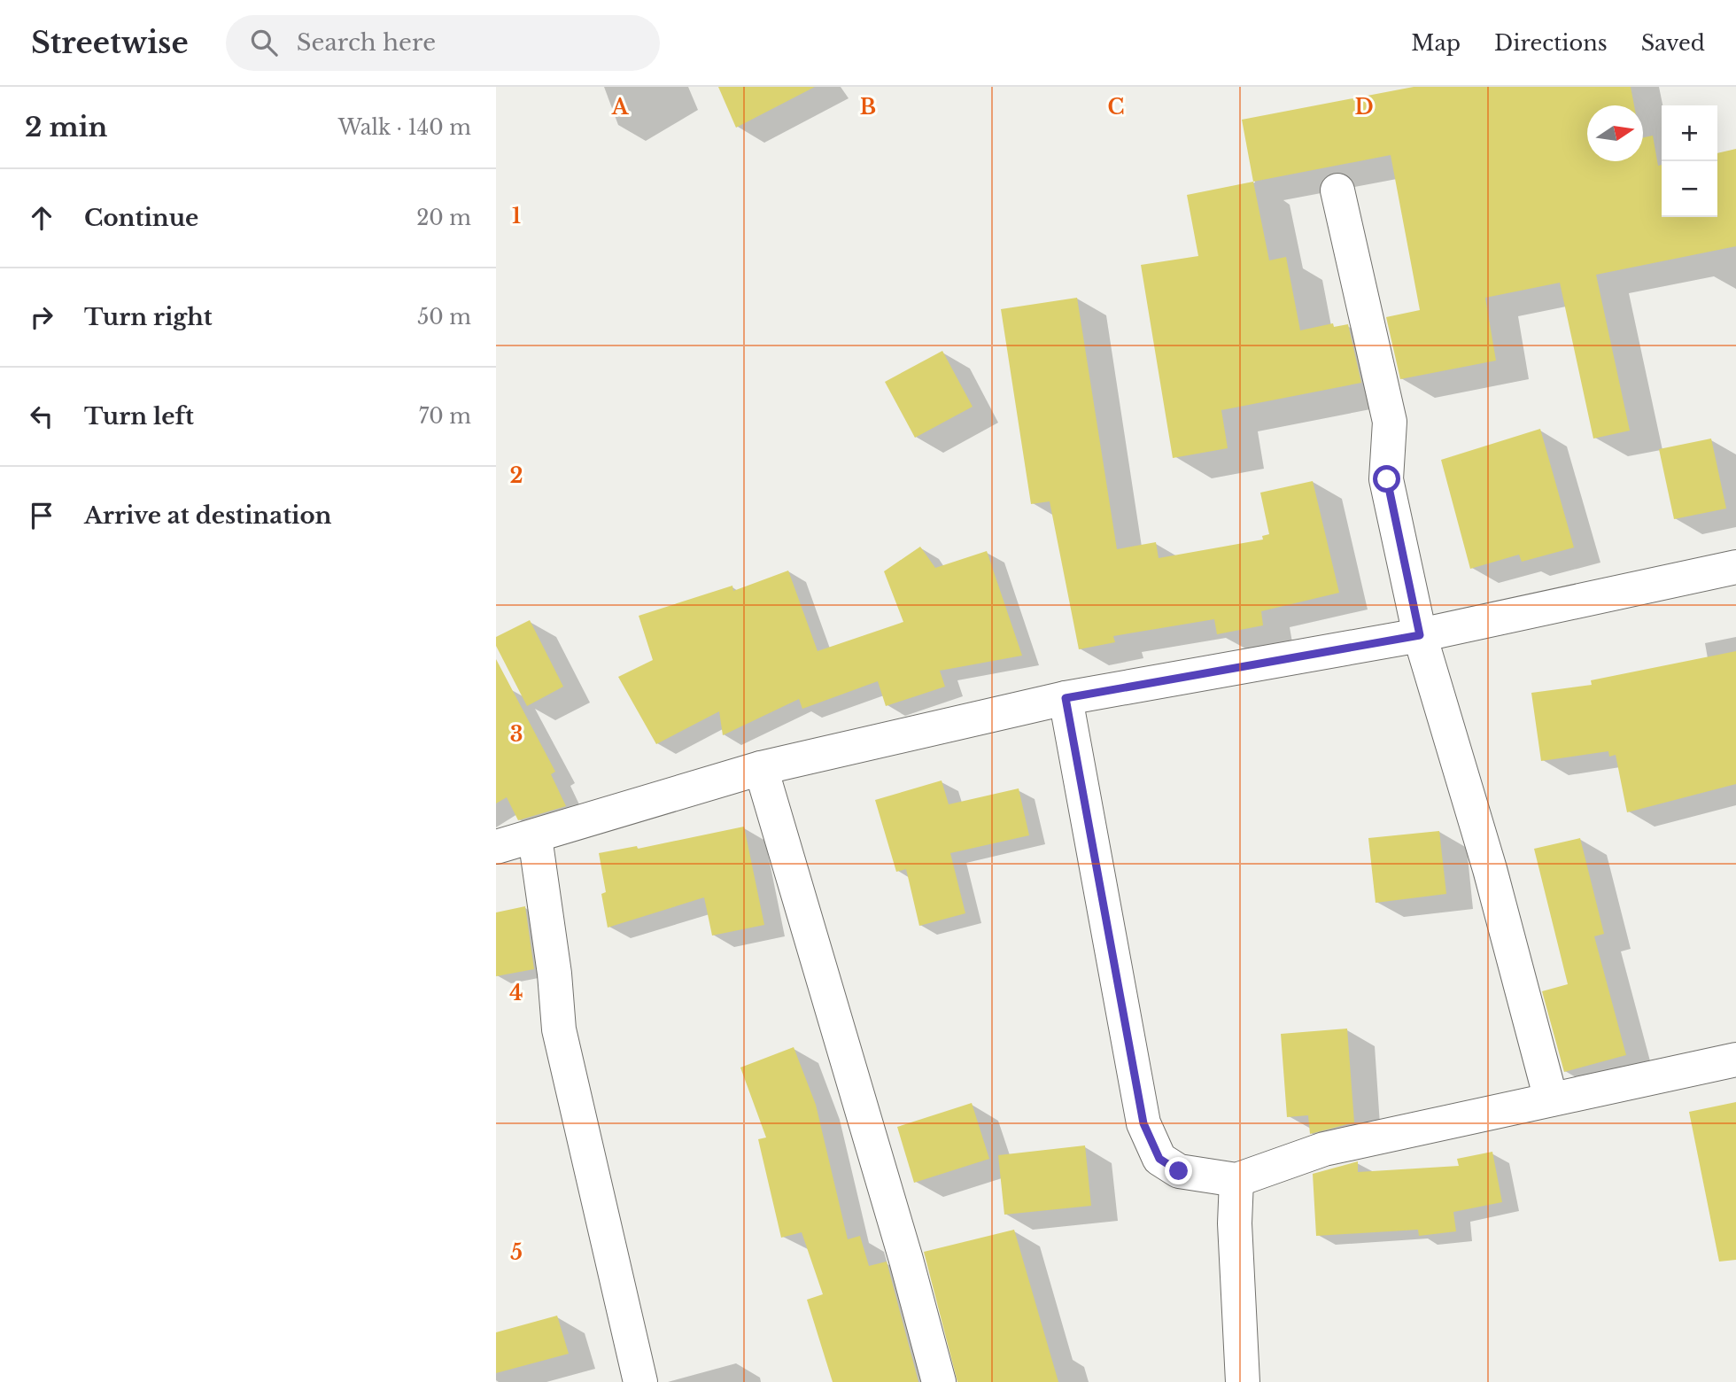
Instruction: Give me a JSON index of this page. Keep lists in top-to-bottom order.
{
  "north": "right",
  "page": {
    "header": "Streetwise",
    "search": "Search here",
    "nav": ["Map", "Directions", "Saved"],
    "heading": ["2 min", "Walk · 140 m"],
    "map_buttons": ["+", "−"],
    "list": [
      ["Continue", "20 m"],
      ["Turn right", "50 m"],
      ["Turn left", "70 m"],
      "Arrive at destination"
    ]
  },
  "grid": {
    "columns": [
      "A",
      "B",
      "C",
      "D"
    ],
    "rows": [
      "1",
      "2",
      "3",
      "4",
      "5"
    ]
  }
}
